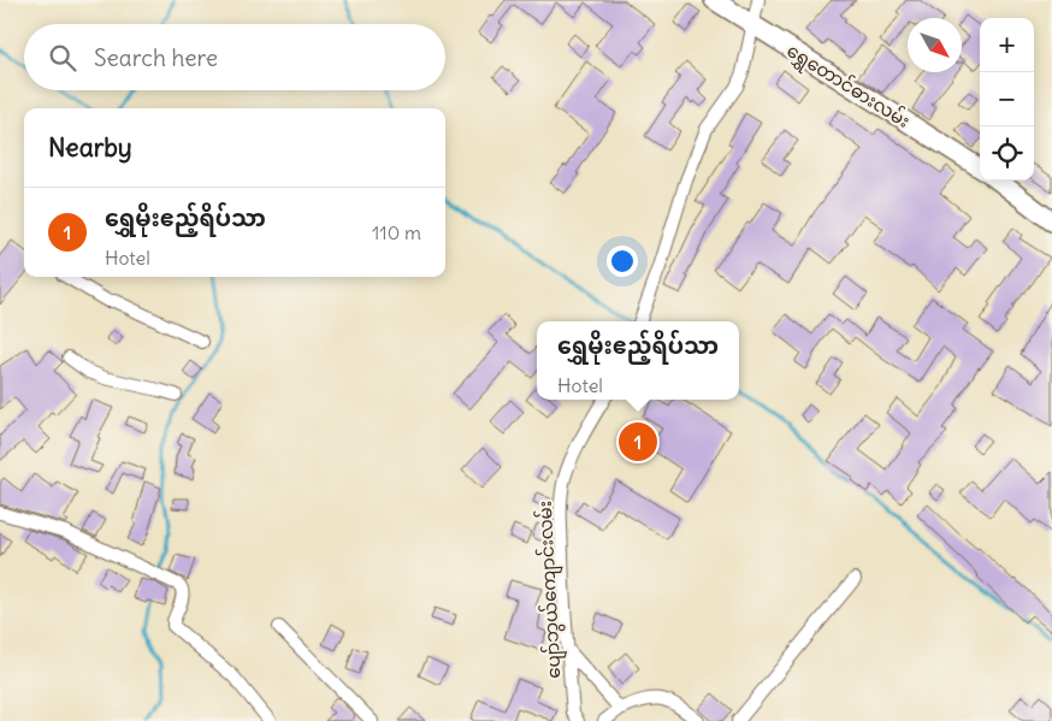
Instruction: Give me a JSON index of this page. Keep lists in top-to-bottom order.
{
  "streets": {
    "street": ["ရွှေတောင်ဓားလမ်း", "ပျော်ဘွယ်ကျောင်းလမ်း"]
  },
  "north": "bottom right",
  "page": {
    "map_buttons": ["+", "−"],
    "search": "Search here",
    "heading": "Nearby",
    "list": [
      {
        "mark": "1",
        "name": "ရွှေမိုးဧည့်ရိပ်သာ",
        "note": "Hotel",
        "value": "110 m"
      }
    ],
    "popup": ["ရွှေမိုးဧည့်ရိပ်သာ", "Hotel"],
    "pins": "1"
  }
}
